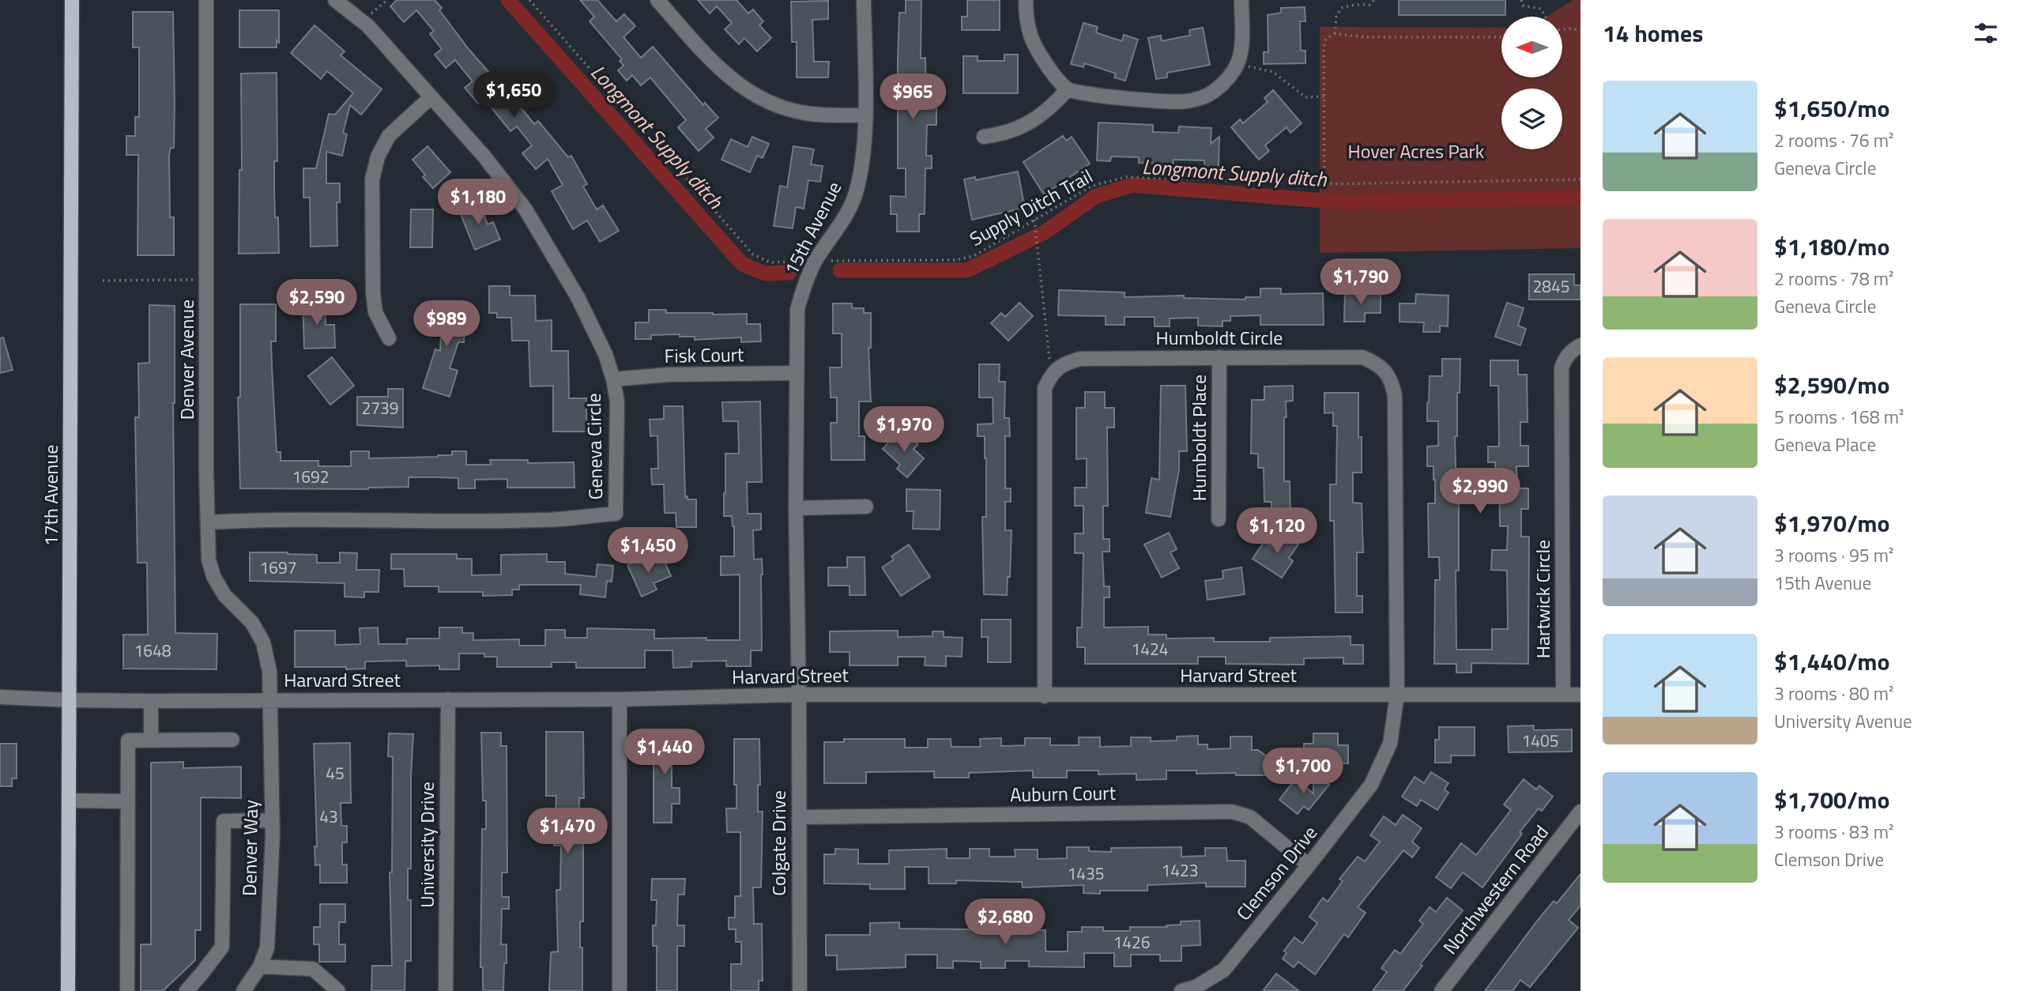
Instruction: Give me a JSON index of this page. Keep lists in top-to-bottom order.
{
  "streets": {
    "main road": ["17th Avenue"],
    "street": [
      "15th Avenue",
      "Humboldt Circle",
      "Fisk Court",
      "Denver Avenue",
      "Humboldt Place",
      "Geneva Circle",
      "Hartwick Circle",
      "Harvard Street",
      "Auburn Court",
      "Colgate Drive",
      "University Drive",
      "Denver Way",
      "Clemson Drive",
      "Northwestern Road"
    ],
    "path": ["Supply Ditch Trail"]
  },
  "crossings": [
    ["15th Avenue", "Fisk Court"],
    ["15th Avenue", "Harvard Street"],
    ["15th Avenue", "Colgate Drive"],
    ["Humboldt Circle", "Humboldt Place"],
    ["Humboldt Circle", "Harvard Street"],
    ["Humboldt Circle", "Clemson Drive"],
    ["Fisk Court", "Geneva Circle"],
    ["Denver Avenue", "Geneva Circle"],
    ["Denver Avenue", "Harvard Street"],
    ["Denver Avenue", "Denver Way"],
    ["17th Avenue", "Harvard Street"],
    ["Hartwick Circle", "Harvard Street"],
    ["Harvard Street", "Colgate Drive"],
    ["Harvard Street", "University Drive"],
    ["Harvard Street", "Denver Way"],
    ["Harvard Street", "Clemson Drive"],
    ["Auburn Court", "Colgate Drive"],
    ["Auburn Court", "Clemson Drive"]
  ],
  "water": ["Longmont Supply ditch"],
  "parks": ["Hover Acres Park"],
  "house_numbers": [
    "2845",
    "2739",
    "1692",
    "1697",
    "1424",
    "1648",
    "1405",
    "45",
    "43",
    "1423",
    "1435",
    "1426"
  ],
  "north": "left",
  "page": {
    "heading": "14 homes",
    "list": [
      {
        "name": "$1,650/mo",
        "note": "2 rooms · 76 m² · Geneva Circle"
      },
      {
        "name": "$1,180/mo",
        "note": "2 rooms · 78 m² · Geneva Circle"
      },
      {
        "name": "$2,590/mo",
        "note": "5 rooms · 168 m² · Geneva Place"
      },
      {
        "name": "$1,970/mo",
        "note": "3 rooms · 95 m² · 15th Avenue"
      },
      {
        "name": "$1,440/mo",
        "note": "3 rooms · 80 m² · University Avenue"
      },
      {
        "name": "$1,700/mo",
        "note": "3 rooms · 83 m² · Clemson Drive"
      }
    ],
    "price": [
      "$1,650",
      "$965",
      "$1,180",
      "$1,790",
      "$2,590",
      "$989",
      "$1,970",
      "$2,990",
      "$1,120",
      "$1,450",
      "$1,440",
      "$1,700",
      "$1,470",
      "$2,680"
    ]
  }
}
